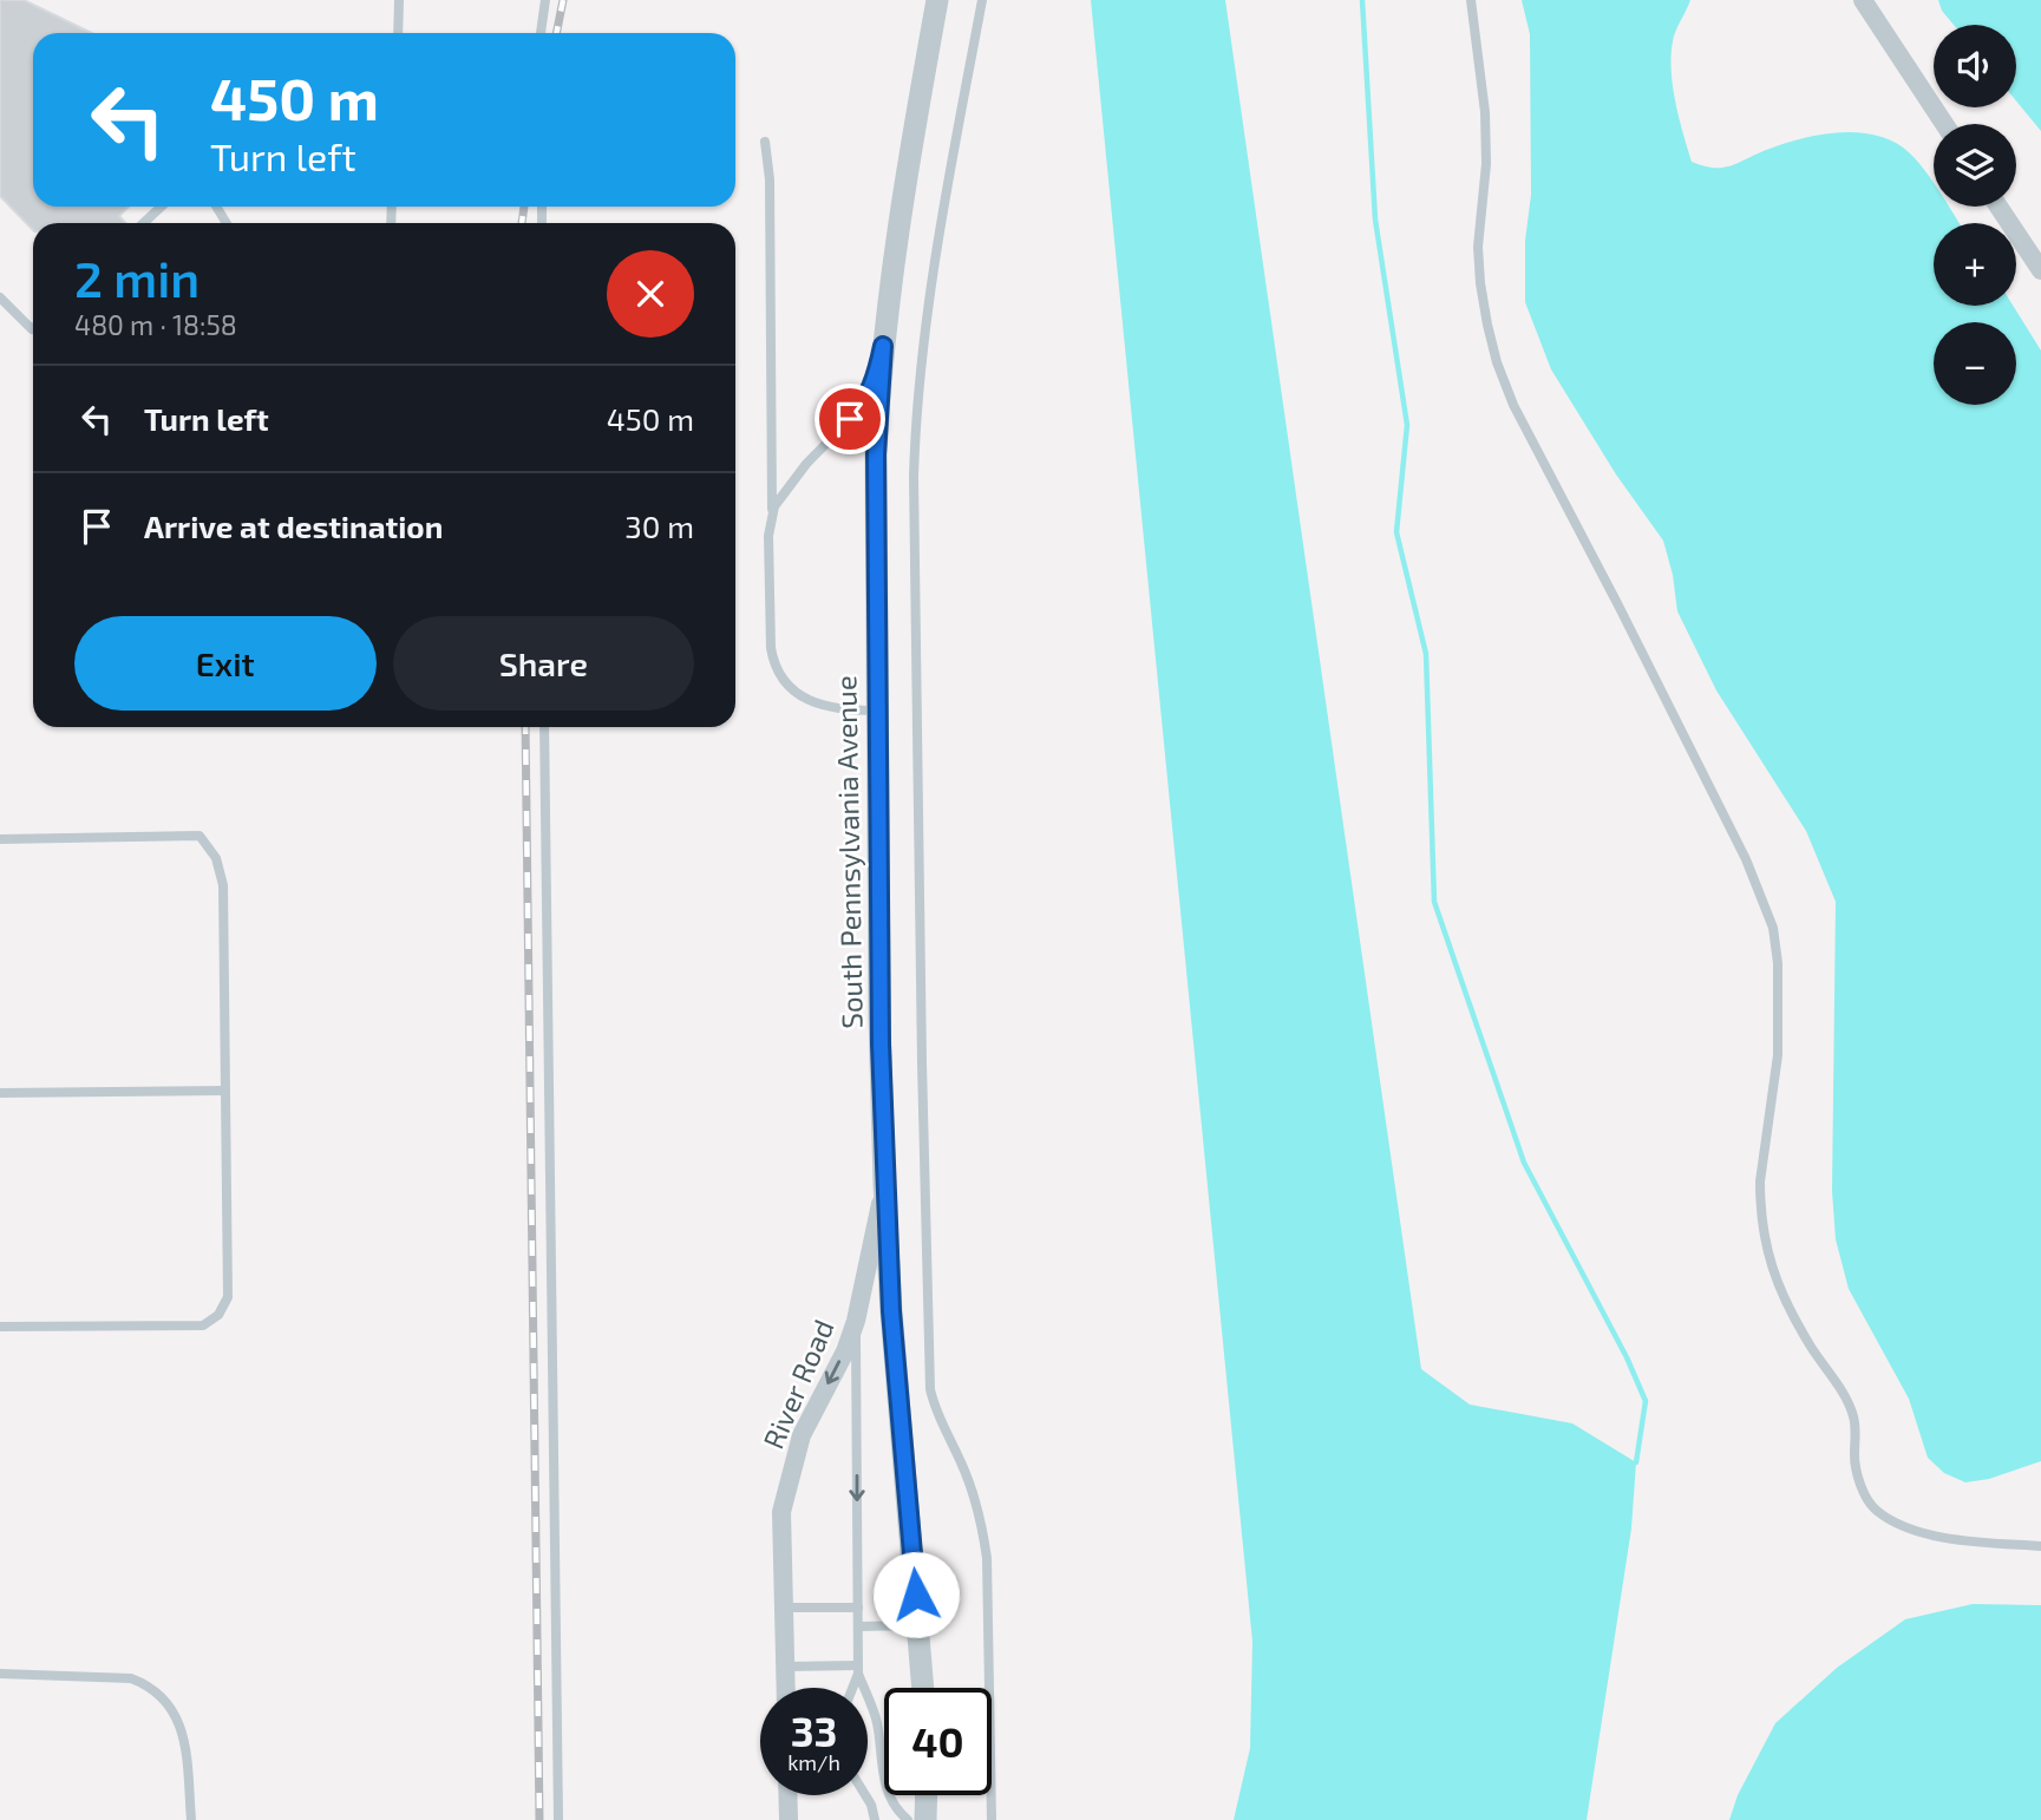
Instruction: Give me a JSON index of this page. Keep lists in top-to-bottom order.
{
  "streets": {
    "street": ["South Pennsylvania Avenue", "River Road"]
  },
  "crossings": [
    ["South Pennsylvania Avenue", "River Road"]
  ],
  "one_way": ["River Road"],
  "page": {
    "map_buttons": ["+", "−"],
    "turn": ["450 m", "Turn left"],
    "heading": ["2 min", "480 m · 18:58"],
    "list": [
      {
        "name": "Turn left",
        "value": "450 m"
      },
      {
        "name": "Arrive at destination",
        "value": "30 m"
      }
    ],
    "buttons": ["Exit", "Share"],
    "speed": "33 km/h",
    "limit": "40"
  }
}
